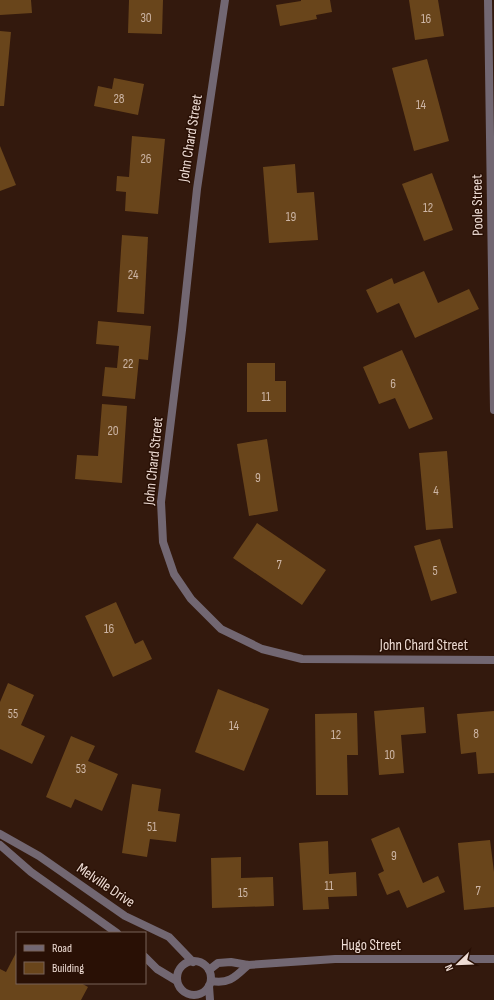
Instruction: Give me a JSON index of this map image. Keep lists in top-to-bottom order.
{
  "streets": {
    "street": [
      "John Chard Street",
      "Poole Street",
      "Melville Drive",
      "Hugo Street"
    ]
  },
  "crossings": [
    ["Melville Drive", "Hugo Street"]
  ],
  "house_numbers": [
    "30",
    "16",
    "28",
    "14",
    "26",
    "12",
    "19",
    "24",
    "22",
    "6",
    "11",
    "20",
    "9",
    "4",
    "7",
    "5",
    "16",
    "55",
    "14",
    "8",
    "12",
    "10",
    "53",
    "51",
    "9",
    "11",
    "7",
    "15"
  ],
  "legend": ["Road", "Building"],
  "north": "bottom left"
}
